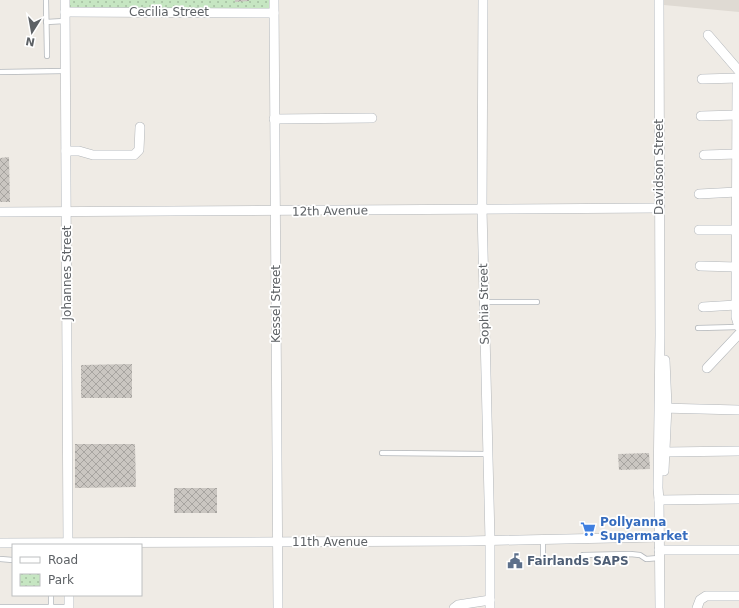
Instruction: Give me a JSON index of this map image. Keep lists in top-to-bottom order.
{
  "streets": {
    "street": [
      "Cecilia Street",
      "Davidson Street",
      "12th Avenue",
      "Johannes Street",
      "Kessel Street",
      "Sophia Street",
      "11th Avenue"
    ]
  },
  "crossings": [
    ["Cecilia Street", "Johannes Street"],
    ["Cecilia Street", "Kessel Street"],
    ["Davidson Street", "12th Avenue"],
    ["Davidson Street", "11th Avenue"],
    ["12th Avenue", "Johannes Street"],
    ["12th Avenue", "Kessel Street"],
    ["12th Avenue", "Sophia Street"],
    ["Johannes Street", "11th Avenue"],
    ["Kessel Street", "11th Avenue"],
    ["Sophia Street", "11th Avenue"]
  ],
  "places": {
    "supermarket": ["Pollyanna Supermarket"],
    "public building": ["Fairlands SAPS"]
  },
  "legend": ["Road", "Park"],
  "north": "bottom"
}
